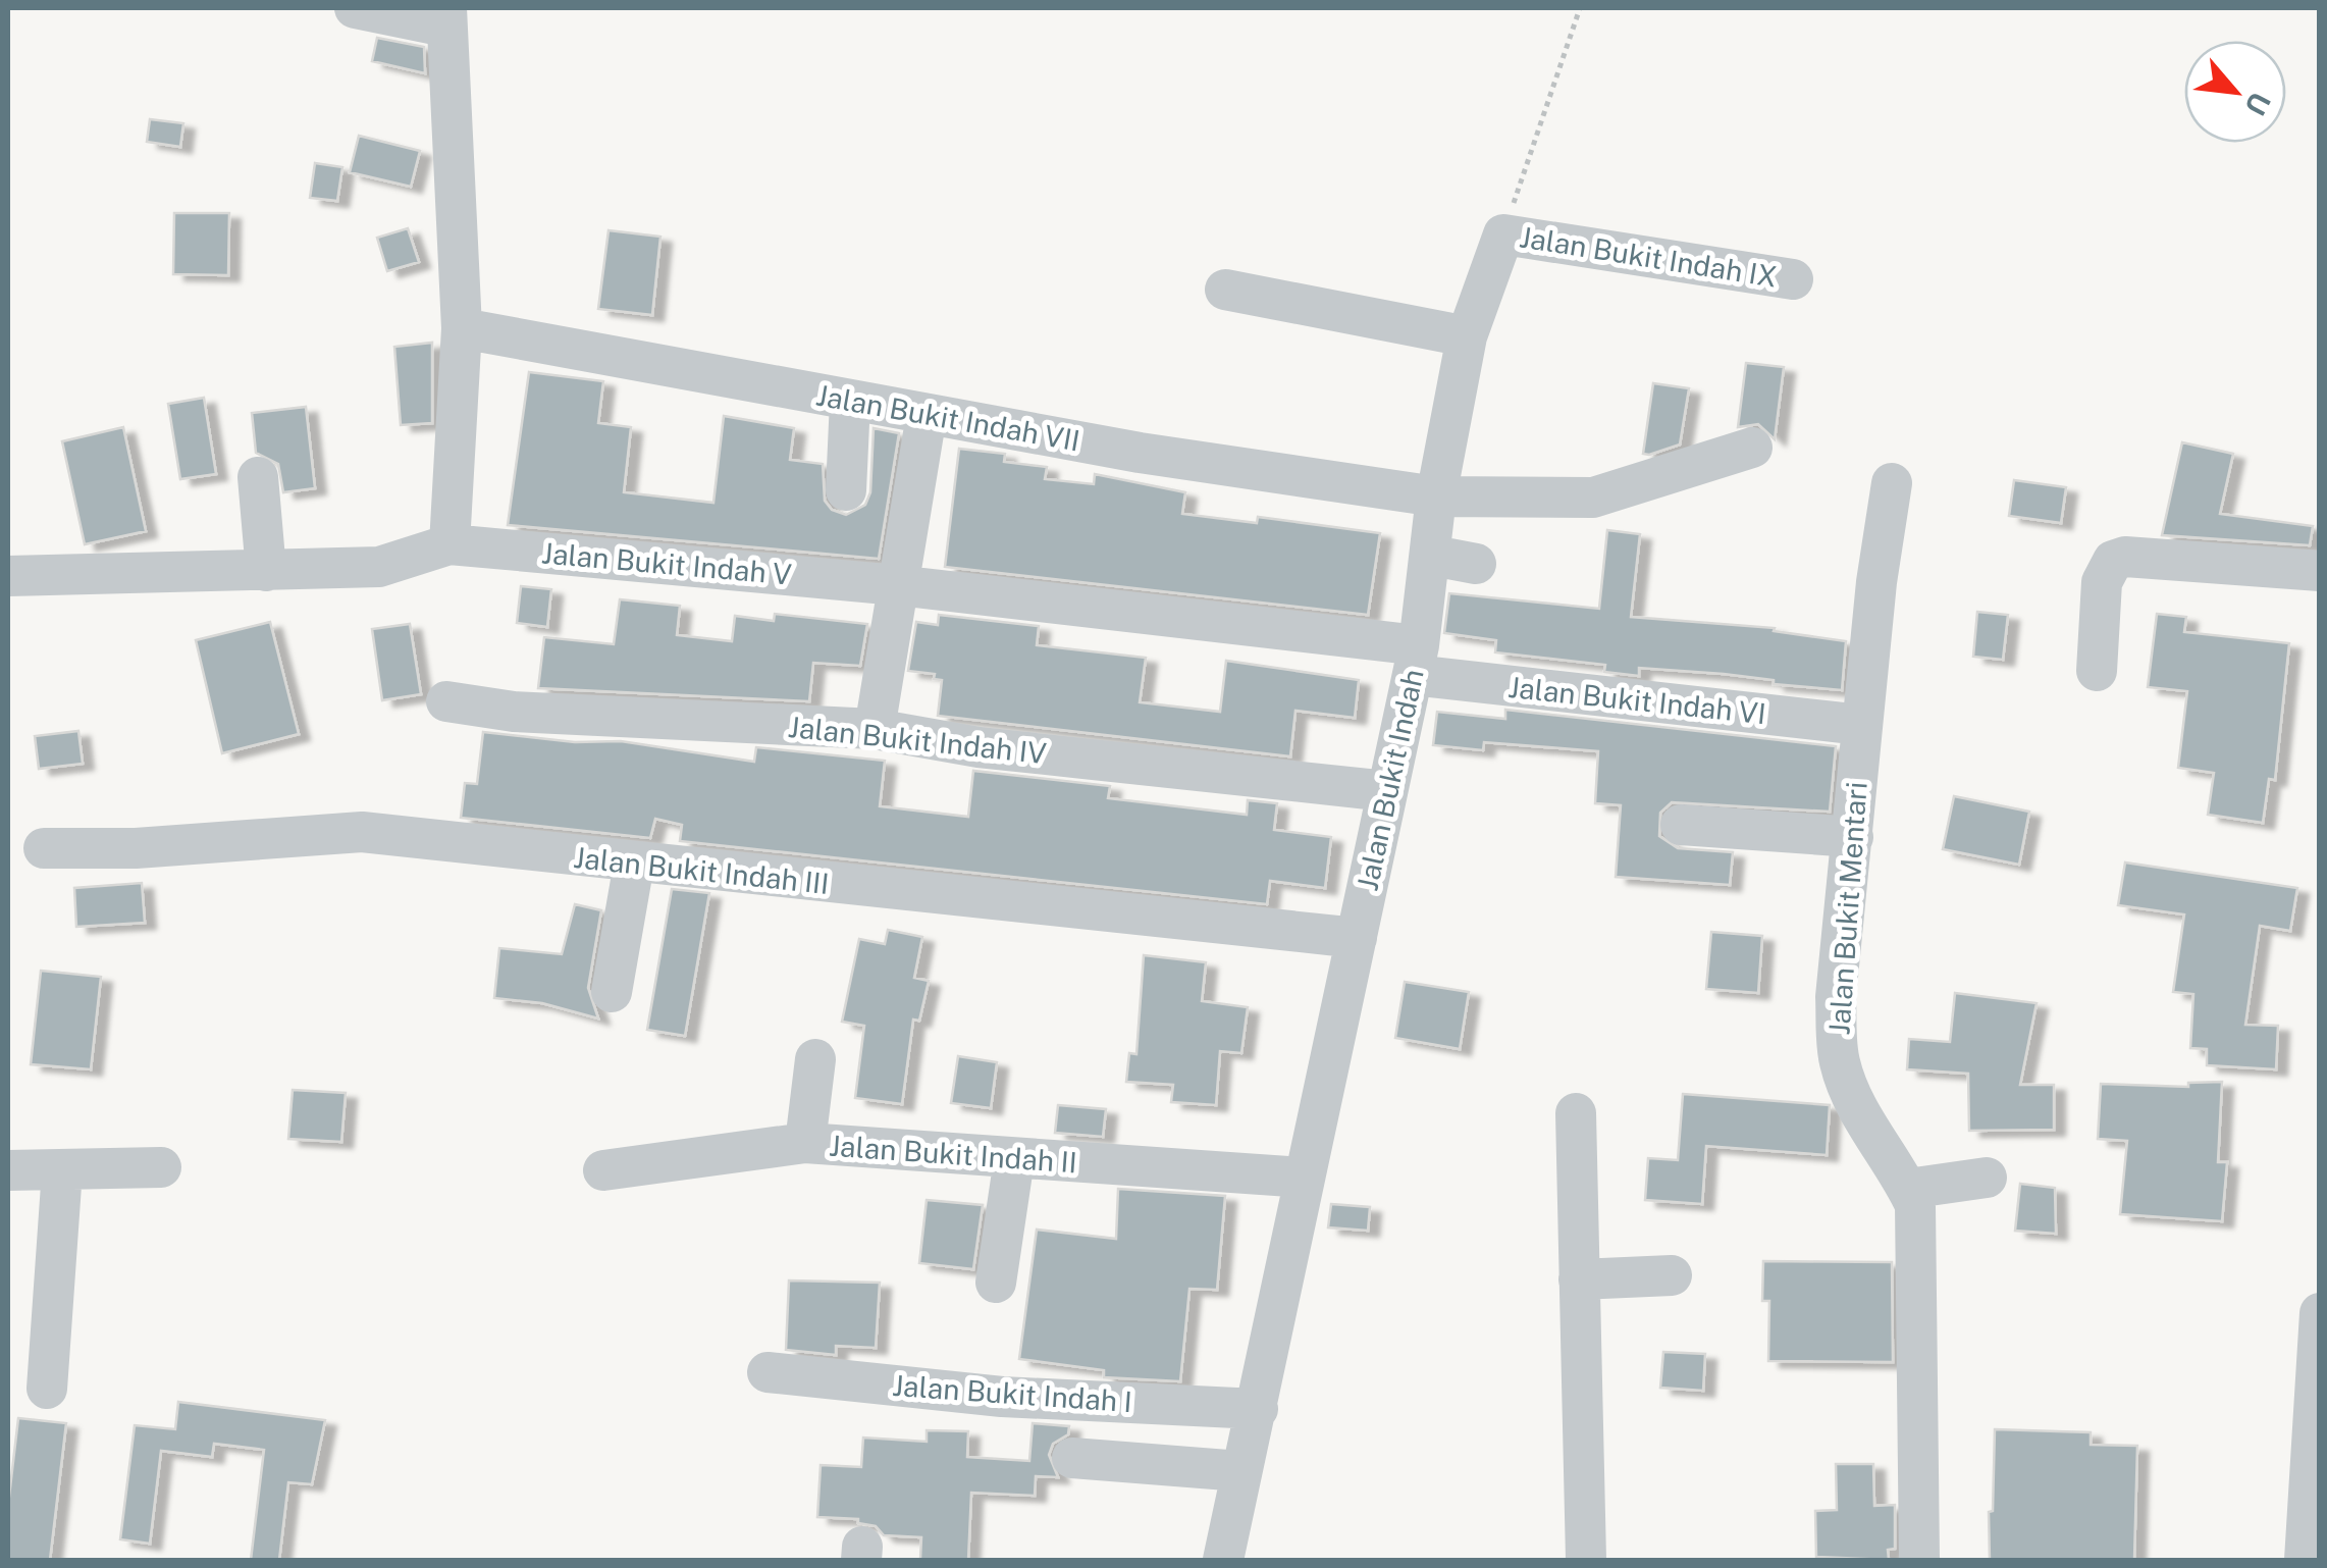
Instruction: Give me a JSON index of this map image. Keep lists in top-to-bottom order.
{
  "streets": {
    "street": [
      "Jalan Bukit Indah IX",
      "Jalan Bukit Indah VII",
      "Jalan Bukit Indah V",
      "Jalan Bukit Indah VI",
      "Jalan Bukit Indah IV",
      "Jalan Bukit Indah",
      "Jalan Bukit Indah III",
      "Jalan Bukit Mentari",
      "Jalan Bukit Indah II",
      "Jalan Bukit Indah I"
    ]
  },
  "crossings": [
    ["Jalan Bukit Indah IX", "Jalan Bukit Indah"],
    ["Jalan Bukit Indah VII", "Jalan Bukit Indah"],
    ["Jalan Bukit Indah V", "Jalan Bukit Indah VI"],
    ["Jalan Bukit Indah V", "Jalan Bukit Indah"],
    ["Jalan Bukit Indah VI", "Jalan Bukit Indah"],
    ["Jalan Bukit Indah VI", "Jalan Bukit Mentari"],
    ["Jalan Bukit Indah IV", "Jalan Bukit Indah"],
    ["Jalan Bukit Indah", "Jalan Bukit Indah III"],
    ["Jalan Bukit Indah", "Jalan Bukit Indah II"],
    ["Jalan Bukit Indah", "Jalan Bukit Indah I"]
  ],
  "north": "bottom right"
}
